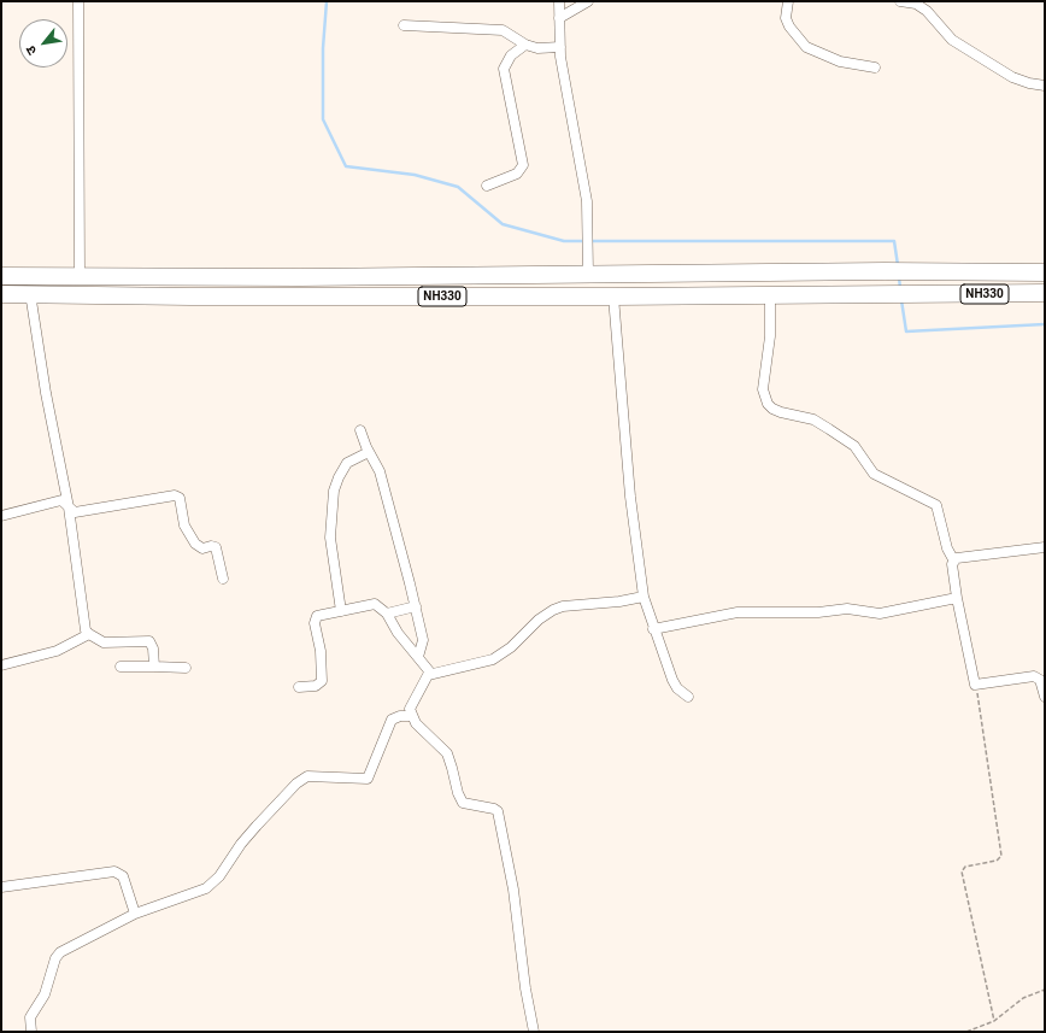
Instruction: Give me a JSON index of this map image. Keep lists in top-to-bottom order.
{
  "streets": {
    "highway": ["NH330"]
  },
  "north": "bottom left"
}
